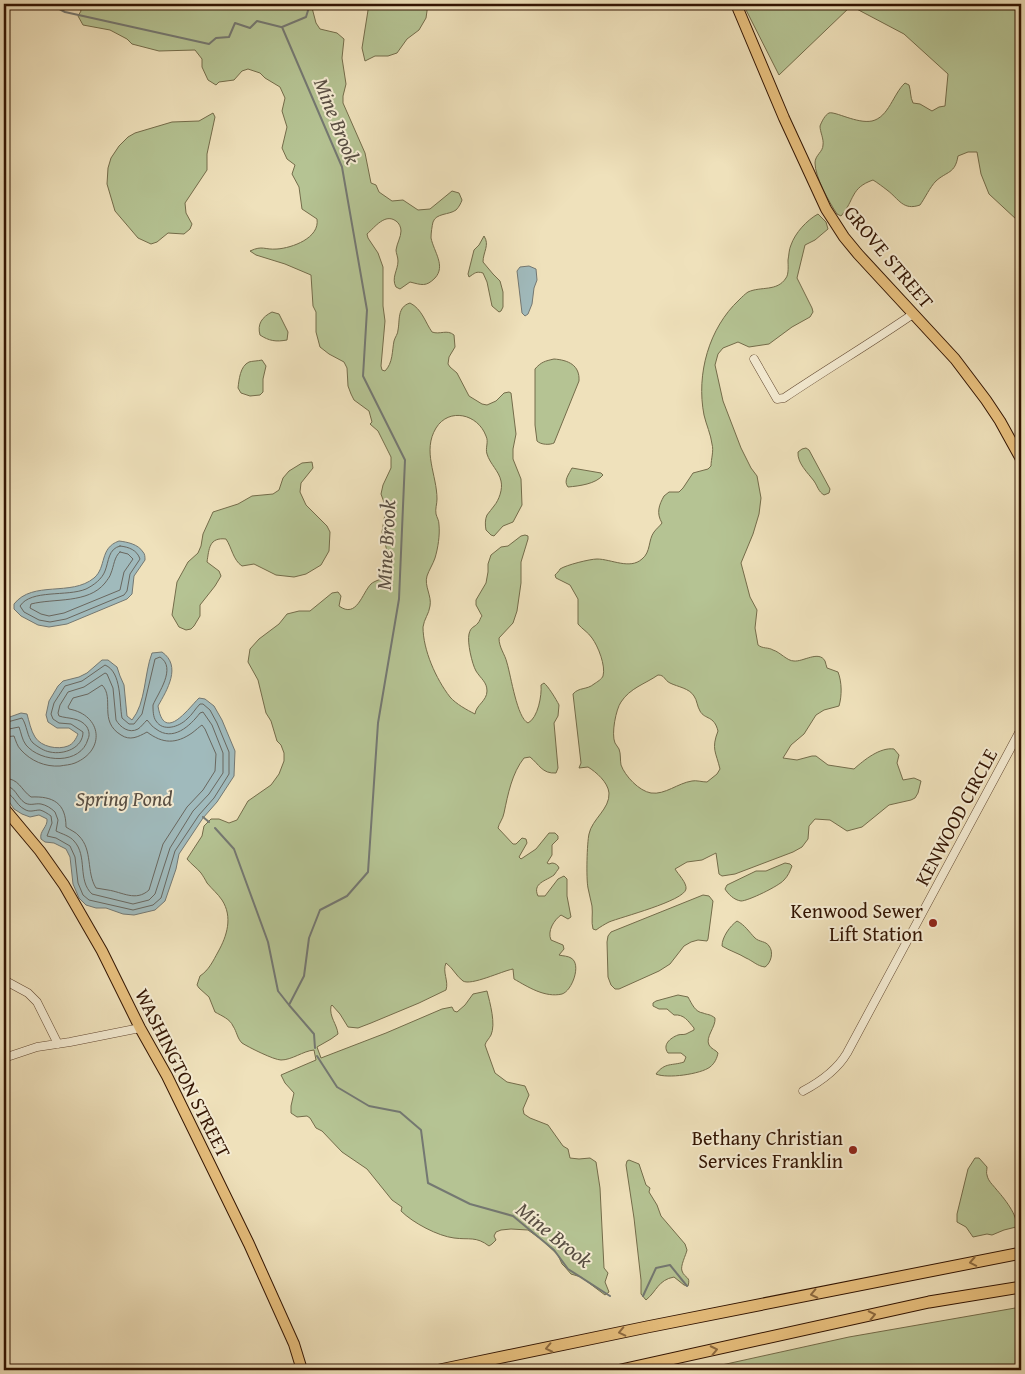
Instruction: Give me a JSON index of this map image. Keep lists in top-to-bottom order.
{
  "streets": {
    "main road": ["GROVE STREET", "WASHINGTON STREET"],
    "street": ["KENWOOD CIRCLE"]
  },
  "water": ["Mine Brook", "Spring Pond"],
  "places": ["Kenwood Sewer Lift Station", "Bethany Christian Services Franklin"]
}
